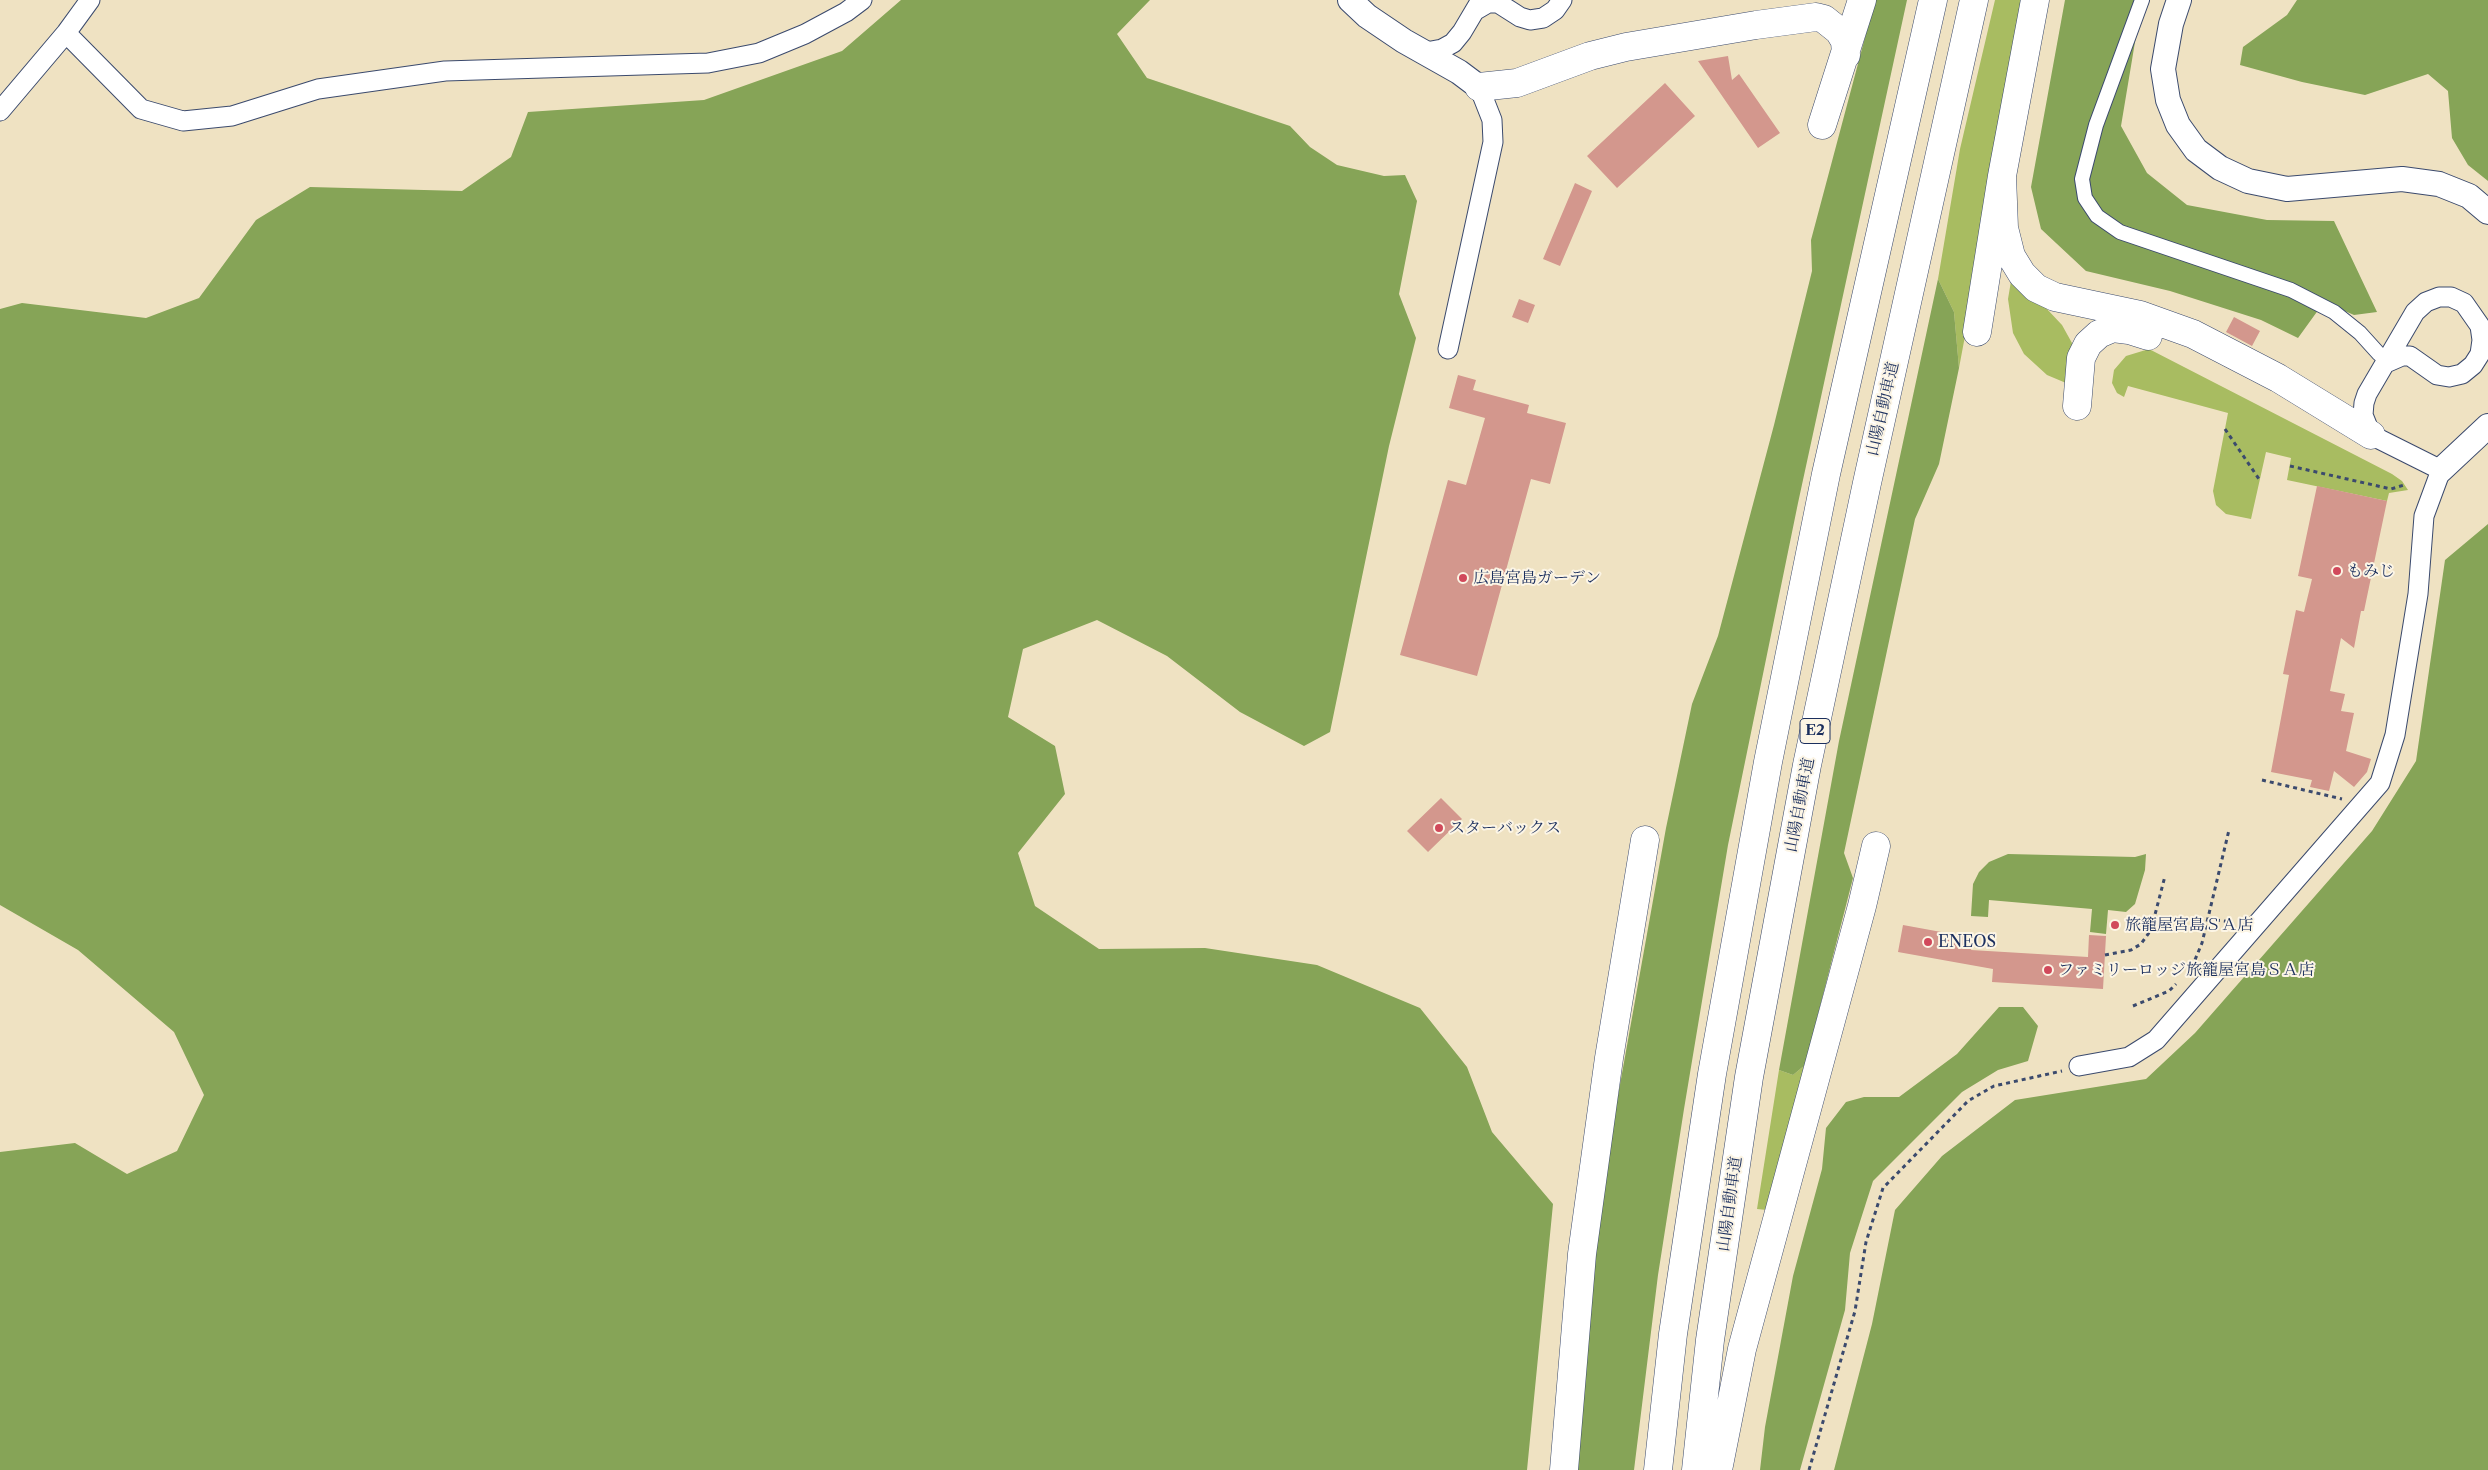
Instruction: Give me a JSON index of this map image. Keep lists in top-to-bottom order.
{
  "streets": {
    "highway": ["山陽自動車道", "E2"]
  },
  "places": [
    "もみじ",
    "広島宮島ガーデン",
    "スターバックス",
    "旅籠屋宮島ＳＡ店",
    "ENEOS",
    "ファミリーロッジ旅籠屋宮島ＳＡ店"
  ]
}
